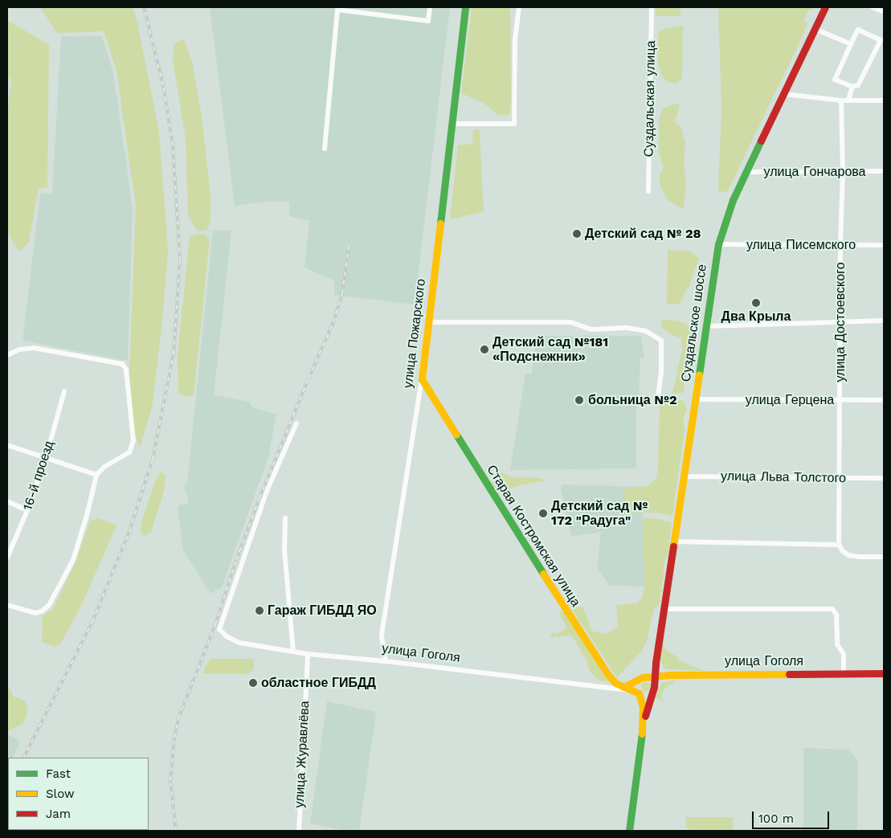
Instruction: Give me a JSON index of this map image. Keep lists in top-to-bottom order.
{
  "streets": {
    "street": [
      "Суздальская улица",
      "улица Гончарова",
      "улица Писемского",
      "улица Достоевского",
      "Суздальское шоссе",
      "улица Пожарского",
      "улица Герцена",
      "16-й проезд",
      "улица Льва Толстого",
      "Старая Костромская улица",
      "улица Гоголя",
      "улица Журавлёва"
    ]
  },
  "crossings": [
    ["улица Гончарова", "улица Достоевского"],
    ["улица Гончарова", "Суздальское шоссе"],
    ["улица Писемского", "улица Достоевского"],
    ["улица Писемского", "Суздальское шоссе"],
    ["улица Достоевского", "улица Герцена"],
    ["улица Достоевского", "улица Льва Толстого"],
    ["Суздальское шоссе", "улица Герцена"],
    ["Суздальское шоссе", "улица Льва Толстого"],
    ["Суздальское шоссе", "Старая Костромская улица"],
    ["Суздальское шоссе", "улица Гоголя"],
    ["улица Пожарского", "Старая Костромская улица"],
    ["улица Пожарского", "улица Гоголя"],
    ["Старая Костромская улица", "улица Гоголя"],
    ["улица Гоголя", "улица Журавлёва"]
  ],
  "places": [
    "Детский сад № 28",
    "Два Крыла",
    "Детский сад №181 «Подснежник»",
    "больница №2",
    "Детский сад № 172 \"Радуга\"",
    "Гараж ГИБДД ЯО",
    "областное ГИБДД"
  ],
  "legend": ["Fast", "Slow", "Jam"],
  "scale_bar": "100 m"
}
